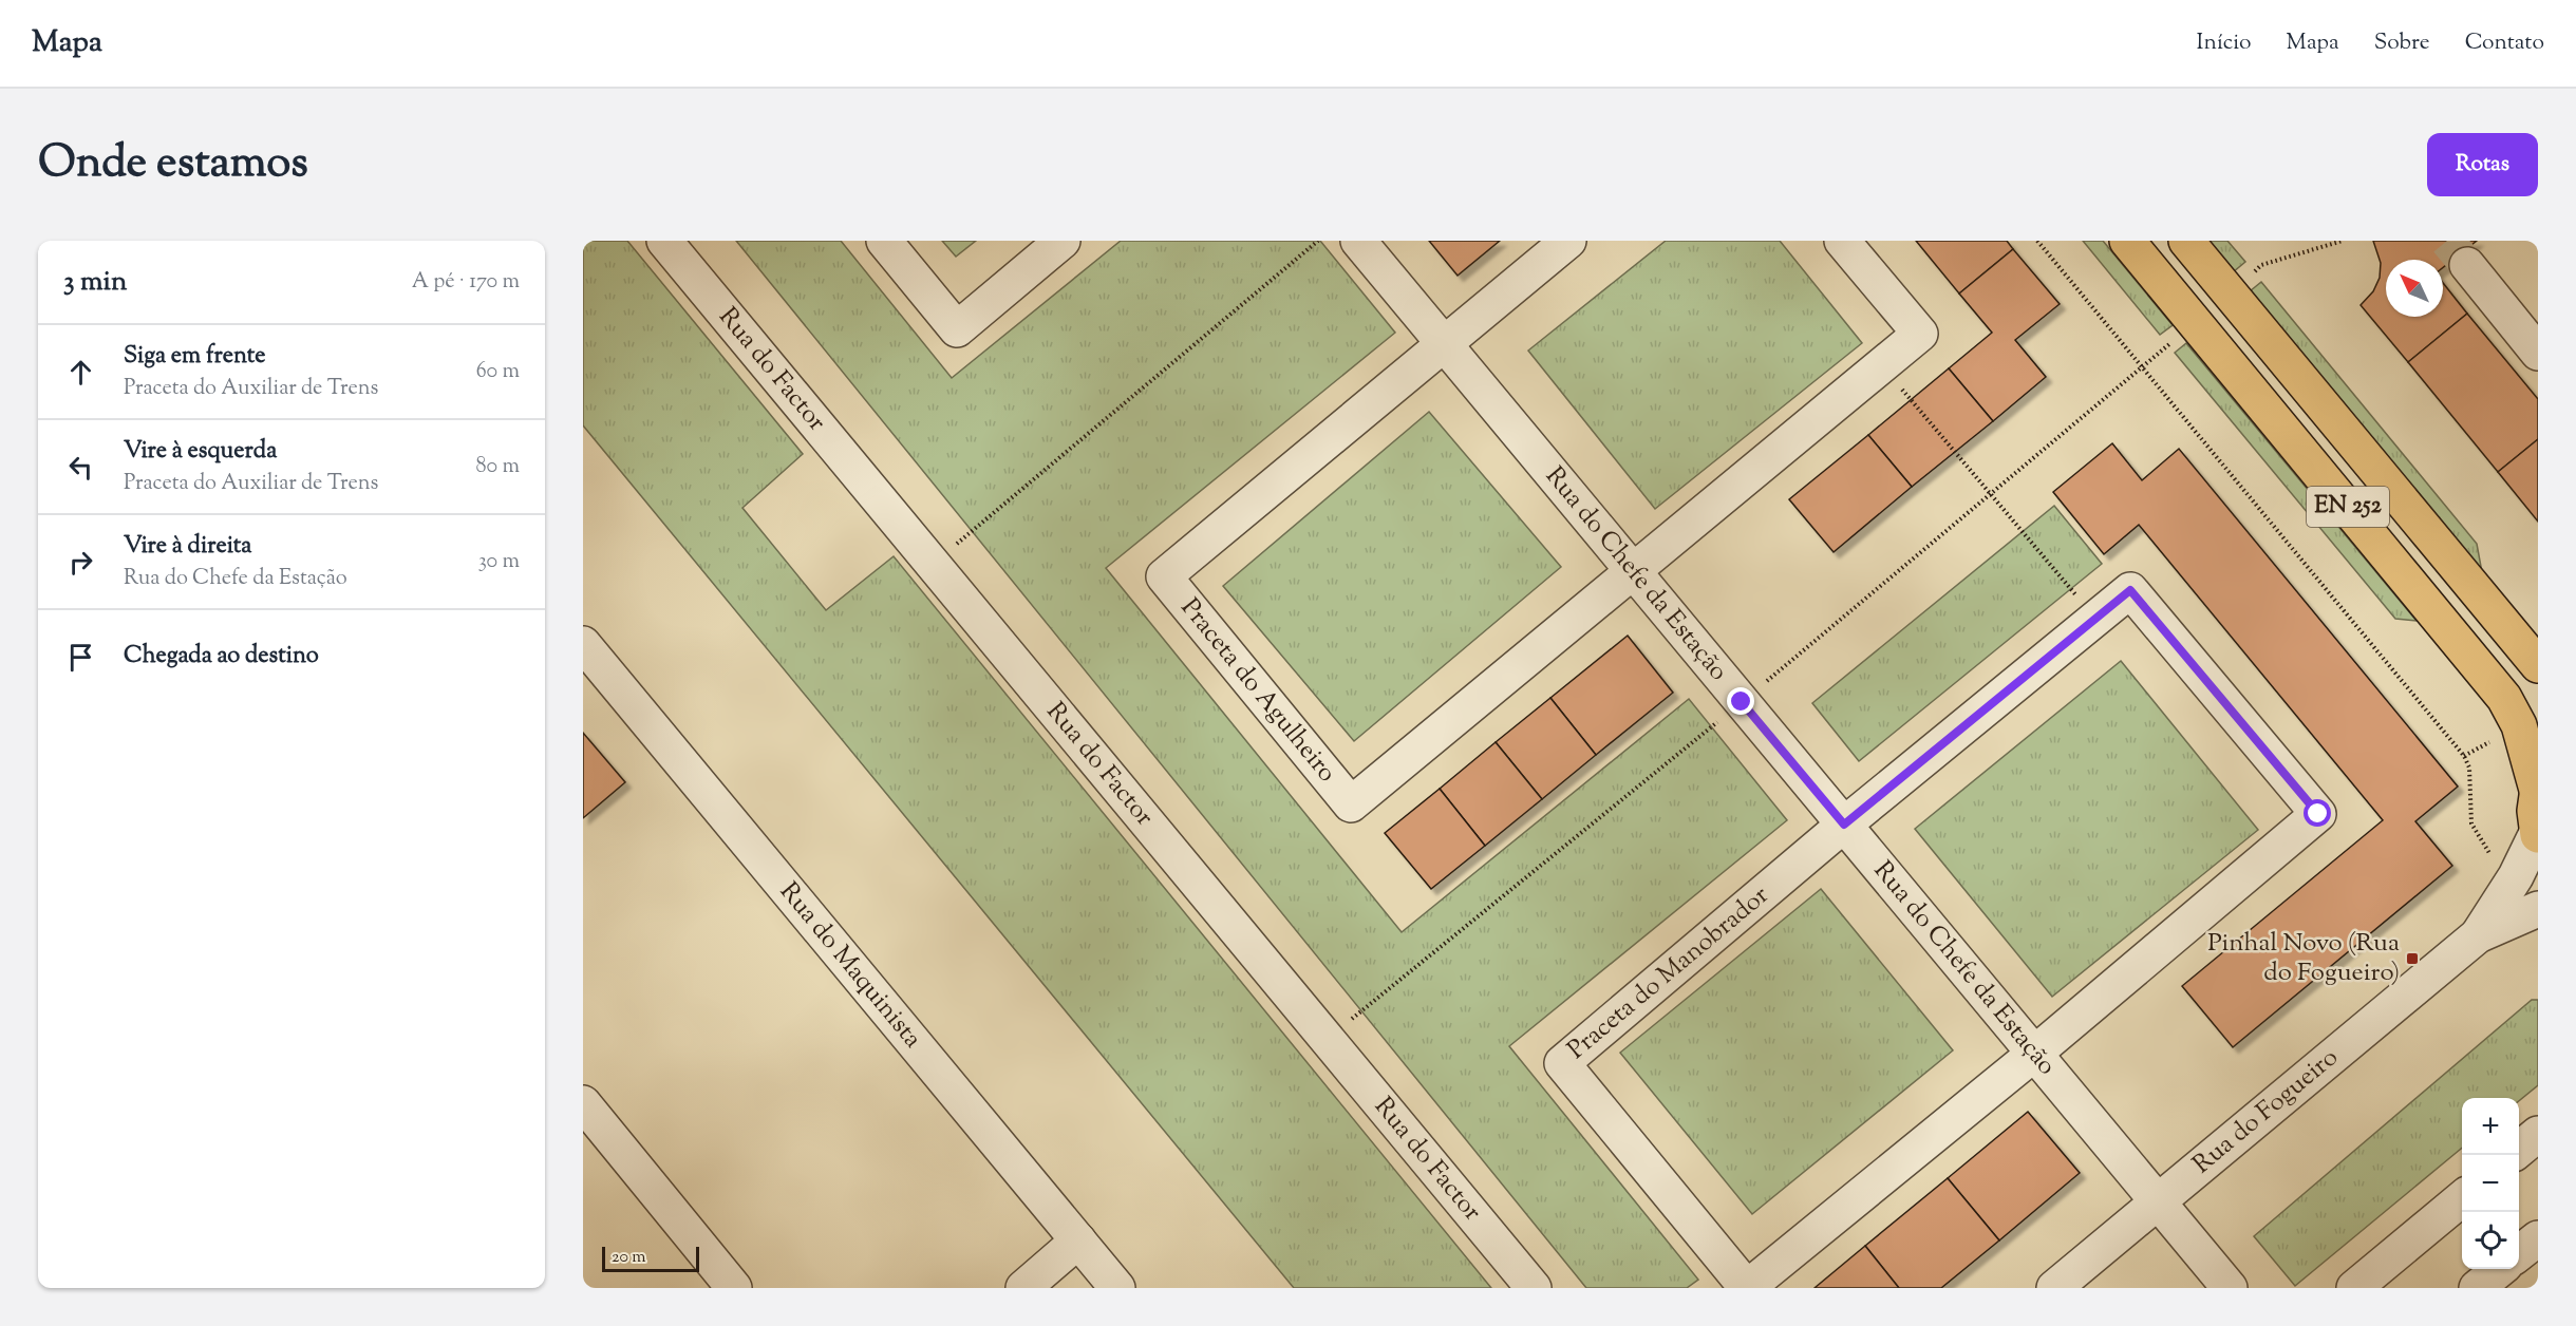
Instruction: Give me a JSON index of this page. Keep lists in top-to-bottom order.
{
  "streets": {
    "main road": ["EN 252"],
    "street": [
      "Rua do Factor",
      "Rua do Chefe da Estação",
      "Praceta do Agulheiro",
      "Rua do Maquinista",
      "Praceta do Manobrador",
      "Rua do Fogueiro"
    ]
  },
  "crossings": [
    ["Rua do Chefe da Estação", "Praceta do Agulheiro"],
    ["Rua do Chefe da Estação", "Praceta do Manobrador"],
    ["Rua do Chefe da Estação", "Rua do Fogueiro"]
  ],
  "places": {
    "transit": ["Pinhal Novo (Rua do Fogueiro)"]
  },
  "scale_bar": "20 m",
  "north": "top left",
  "page": {
    "header": "Mapa",
    "nav": [
      "Início",
      "Mapa",
      "Sobre",
      "Contato"
    ],
    "title": "Onde estamos",
    "buttons": "Rotas",
    "heading": ["3 min", "A pé · 170 m"],
    "list": [
      ["Siga em frente", "Praceta do Auxiliar de Trens", "60 m"],
      ["Vire à esquerda", "Praceta do Auxiliar de Trens", "80 m"],
      ["Vire à direita", "Rua do Chefe da Estação", "30 m"],
      "Chegada ao destino"
    ],
    "map_buttons": ["+", "−"],
    "scale": "20 m"
  }
}
